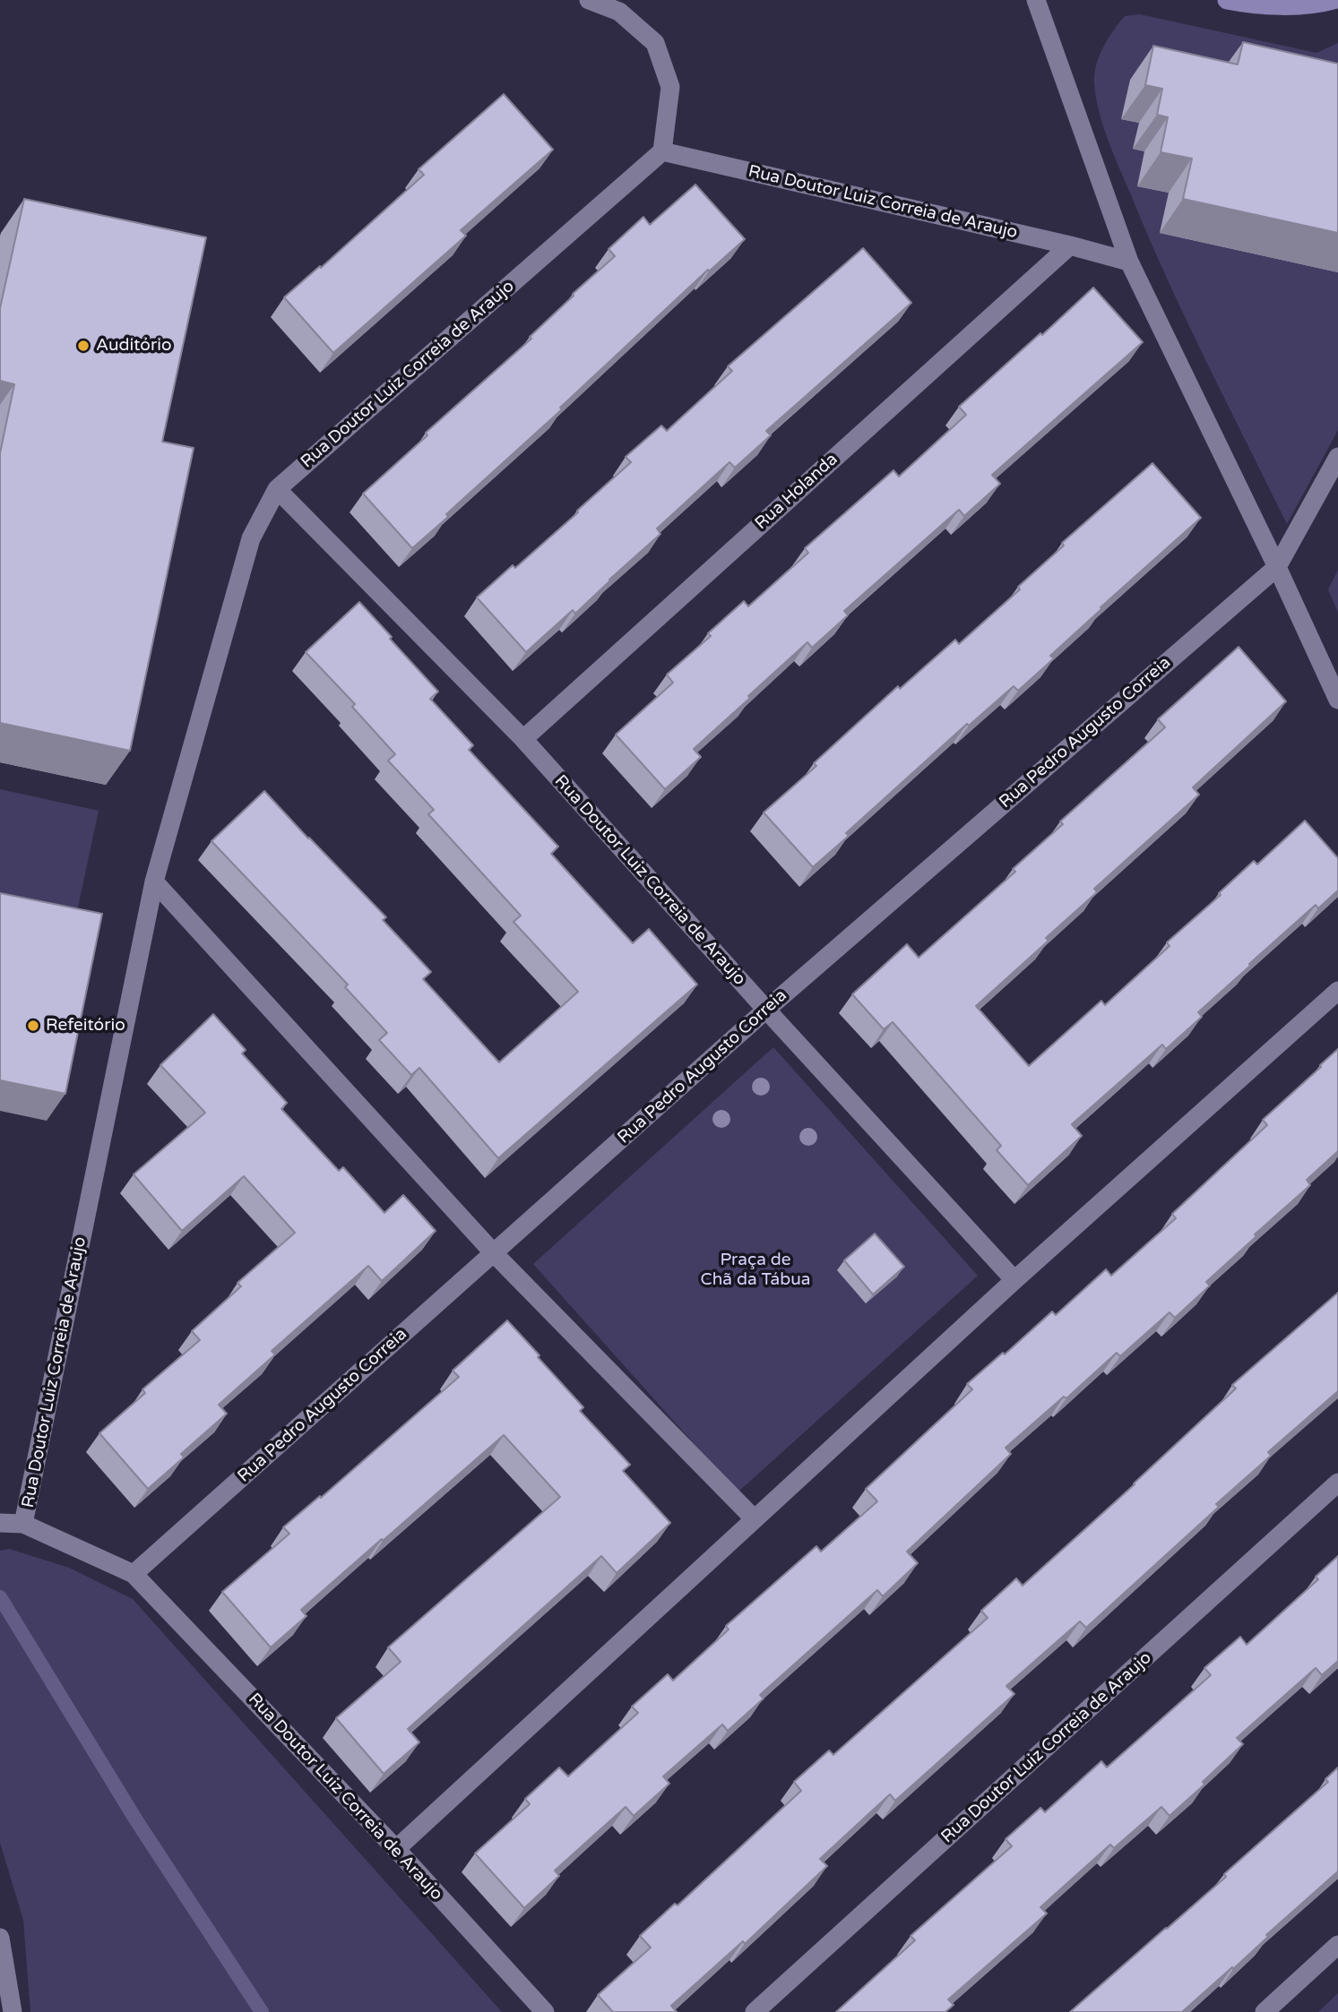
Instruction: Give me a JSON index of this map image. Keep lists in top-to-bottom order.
{
  "streets": {
    "street": ["Rua Doutor Luiz Correia de Araujo", "Rua Holanda", "Rua Pedro Augusto Correia"]
  },
  "crossings": [
    ["Rua Doutor Luiz Correia de Araujo", "Rua Holanda"],
    ["Rua Doutor Luiz Correia de Araujo", "Rua Pedro Augusto Correia"]
  ],
  "parks": ["Praça de Chã da Tábua"],
  "places": ["Auditório", "Refeitório"]
}
